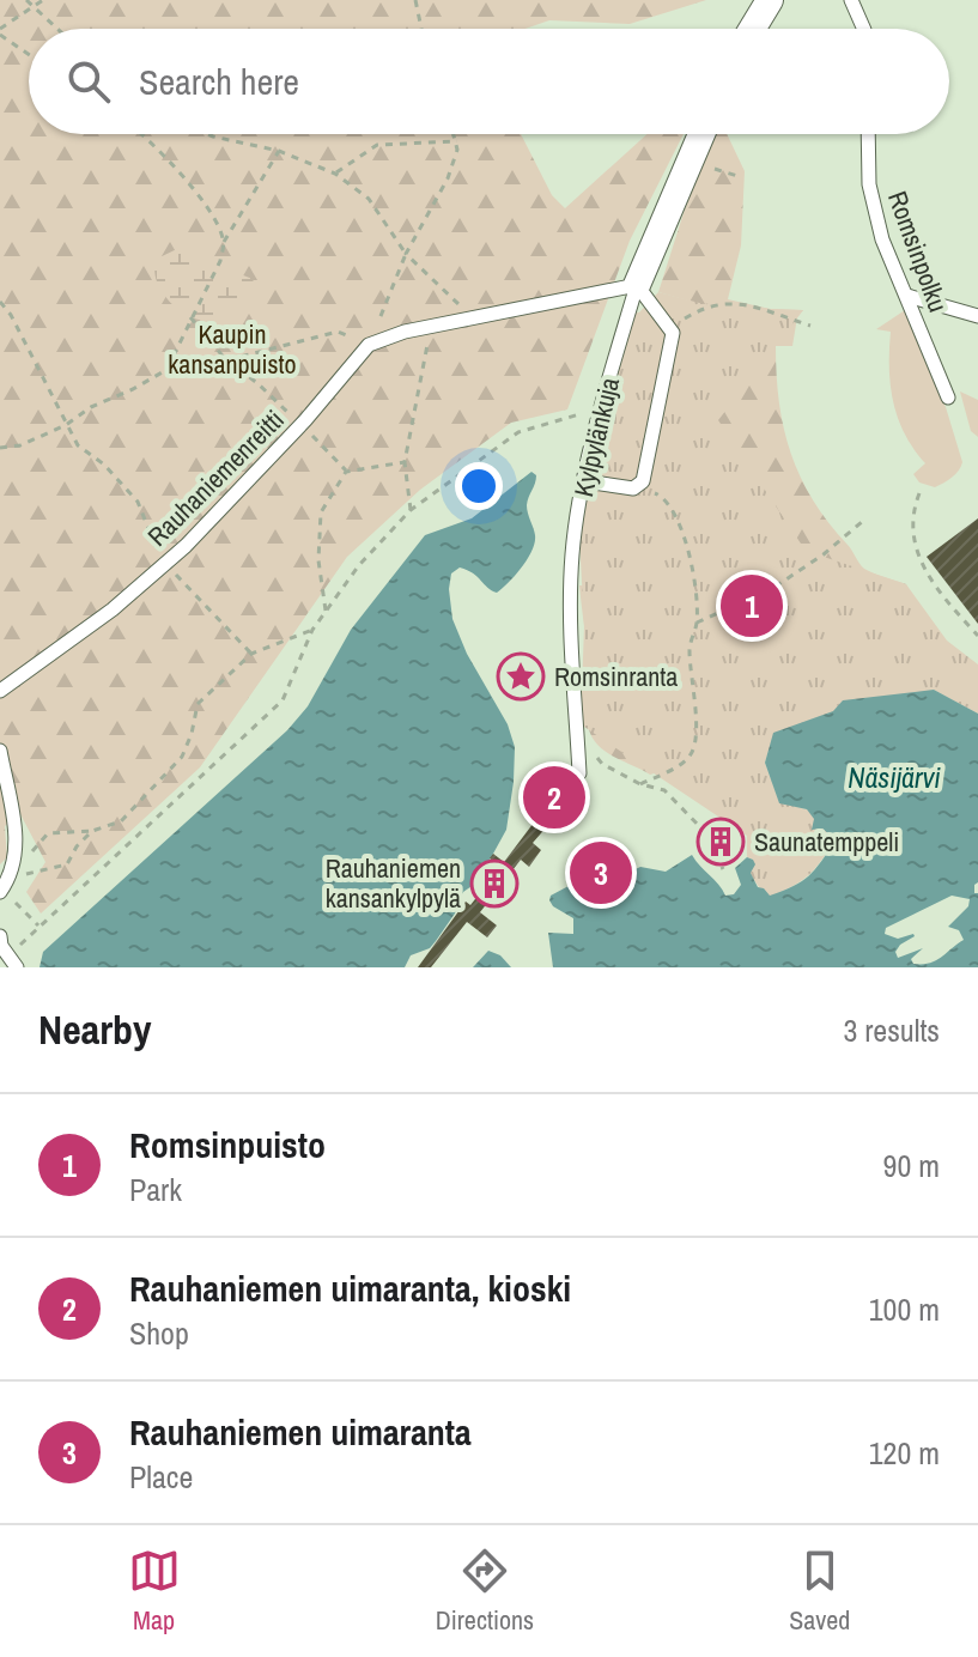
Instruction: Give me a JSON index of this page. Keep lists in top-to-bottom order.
{
  "streets": {
    "street": ["Kylpylänkuja"],
    "lane": ["Romsinpolku", "Rauhaniemenreitti"]
  },
  "water": ["Näsijärvi"],
  "parks": ["Kaupin kansanpuisto"],
  "places": {
    "place": ["Romsinranta"],
    "building": ["Saunatemppeli", "Rauhaniemen kansankylpylä"]
  },
  "page": {
    "search": "Search here",
    "pins": ["1", "2", "3"],
    "heading": ["Nearby", "3 results"],
    "list": [
      {
        "mark": "1",
        "name": "Romsinpuisto",
        "note": "Park",
        "value": "90 m"
      },
      {
        "mark": "2",
        "name": "Rauhaniemen uimaranta, kioski",
        "note": "Shop",
        "value": "100 m"
      },
      {
        "mark": "3",
        "name": "Rauhaniemen uimaranta",
        "note": "Place",
        "value": "120 m"
      }
    ],
    "nav": ["Map", "Directions", "Saved"]
  }
}
